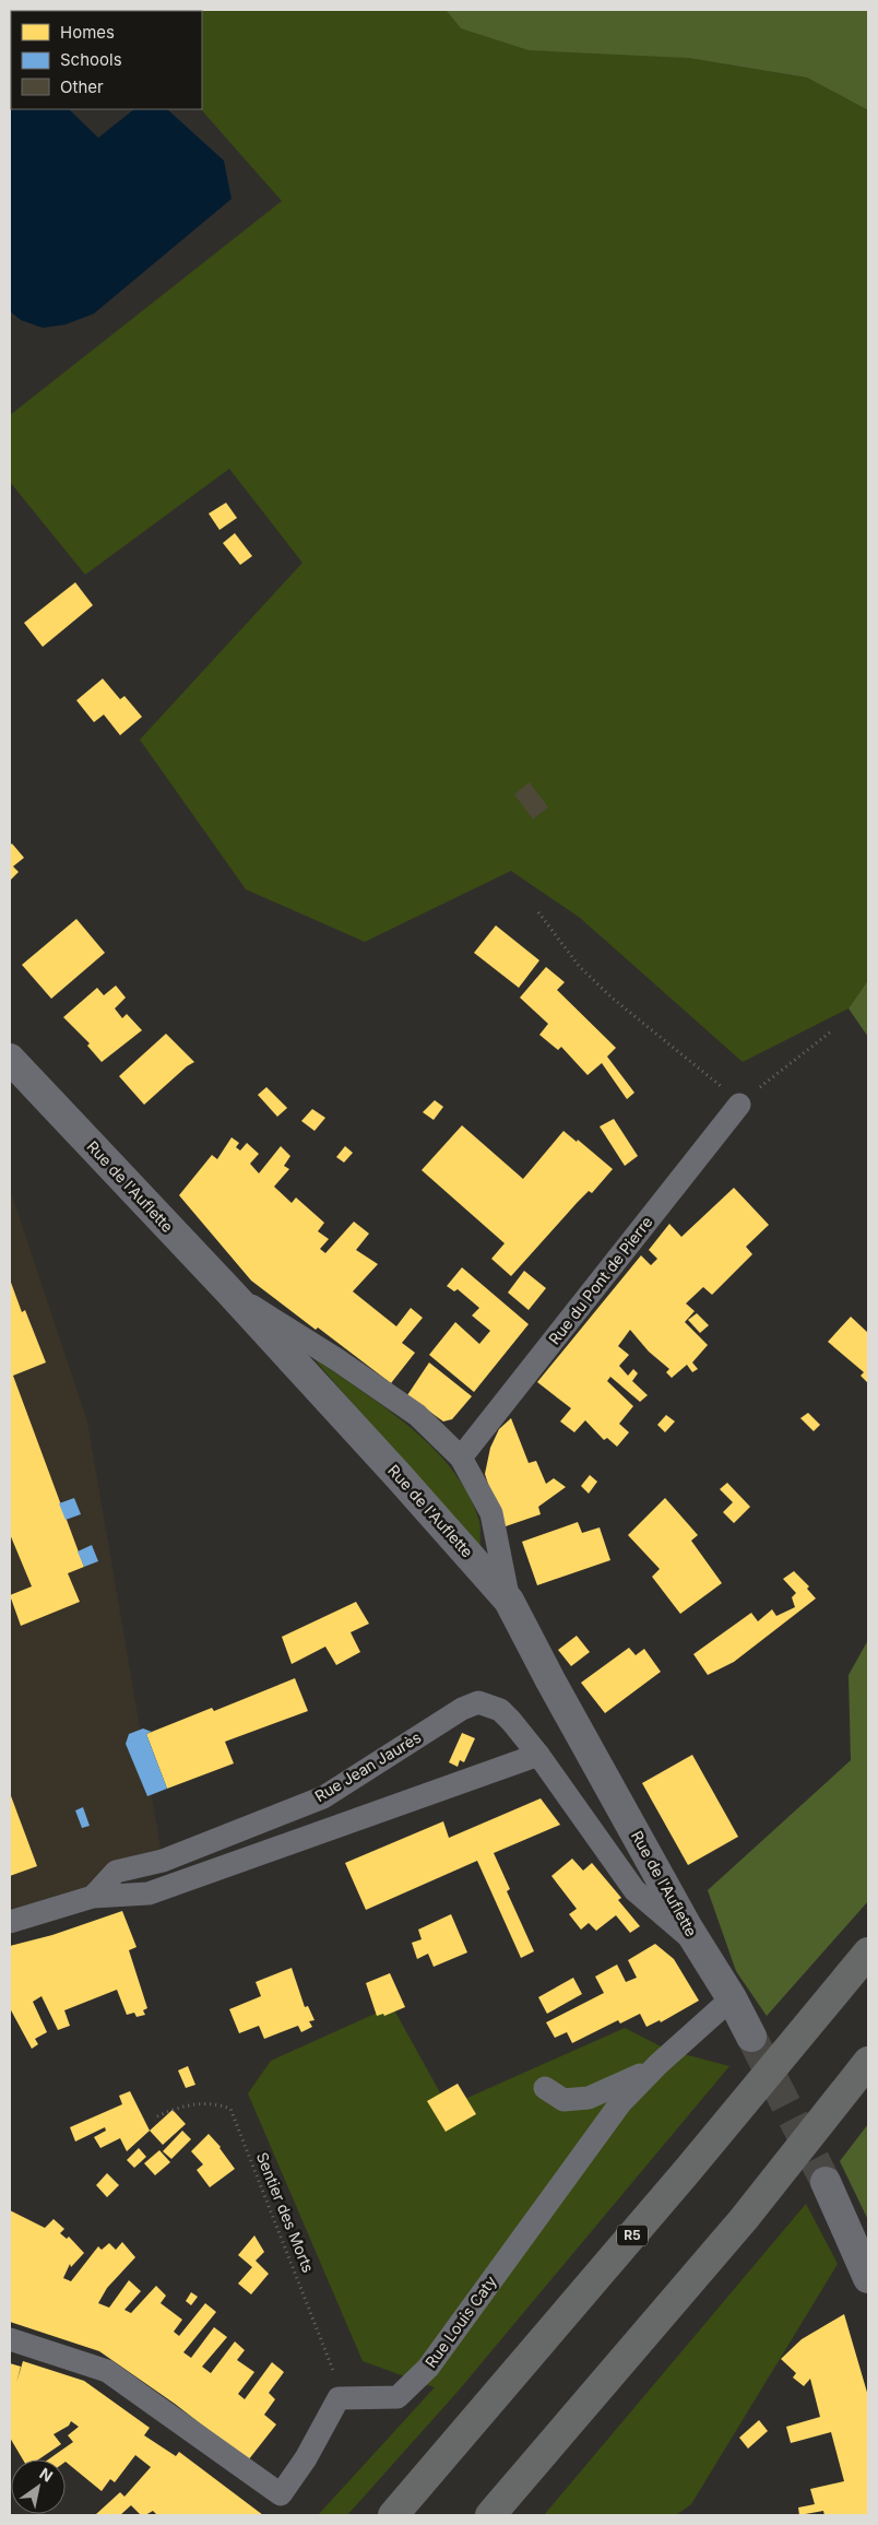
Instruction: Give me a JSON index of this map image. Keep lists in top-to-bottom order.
{
  "streets": {
    "highway": ["R5"],
    "street": [
      "Rue de l'Auflette",
      "Rue du Pont de Pierre",
      "Rue Jean Jaurès",
      "Rue Louis Caty"
    ],
    "path": ["Sentier des Morts"]
  },
  "crossings": [
    ["Rue de l'Auflette", "Rue Jean Jaurès"],
    ["Rue de l'Auflette", "Rue Louis Caty"],
    ["Sentier des Morts", "Rue Louis Caty"]
  ],
  "legend": ["Homes", "Schools", "Other"],
  "north": "top right"
}
